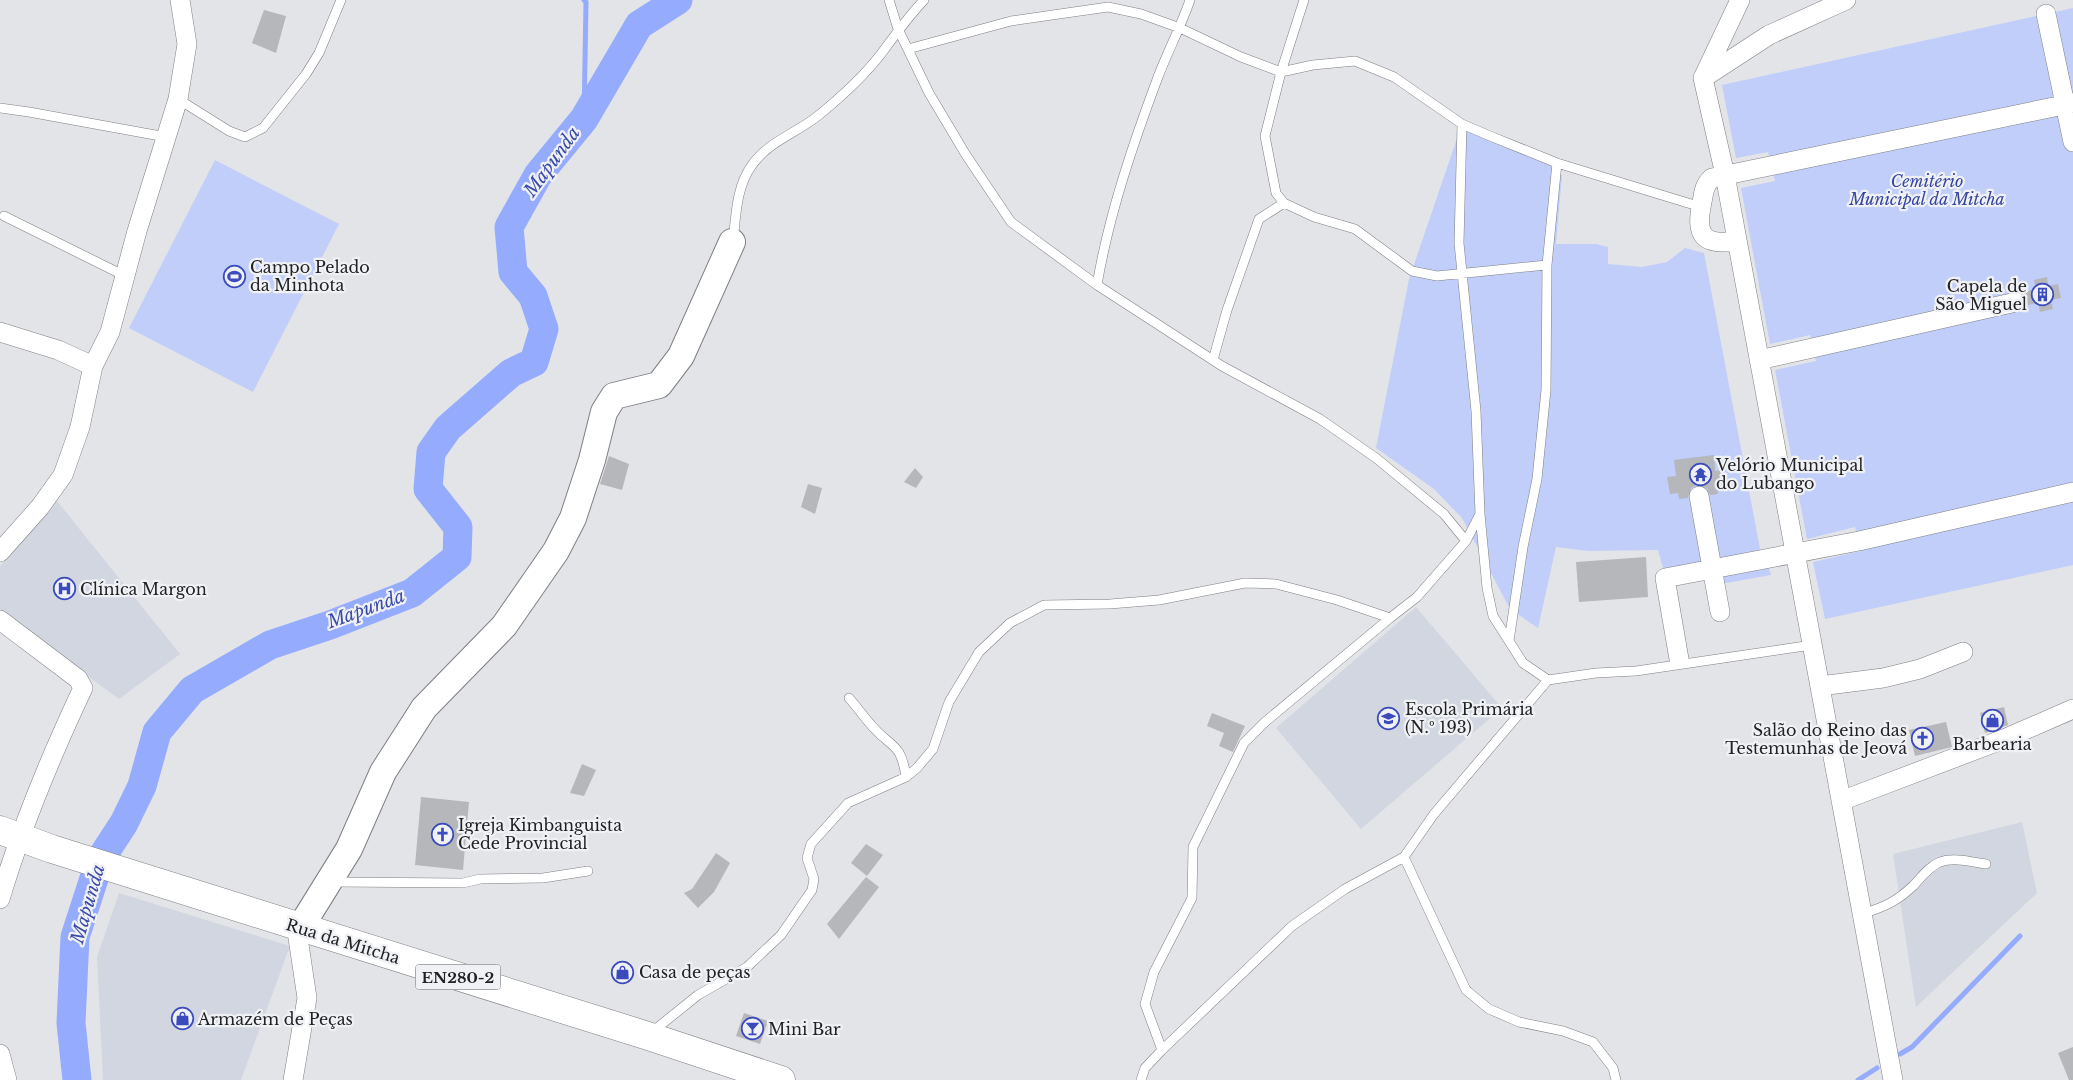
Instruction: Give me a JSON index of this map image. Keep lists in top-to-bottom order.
{
  "streets": {
    "main road": ["Rua da Mitcha", "EN280-2"]
  },
  "water": ["Mapunda"],
  "parks": ["Cemitério Municipal da Mitcha"],
  "places": {
    "sports": ["Campo Pelado da Minhota"],
    "building": ["Capela de São Miguel"],
    "temple": ["Velório Municipal do Lubango"],
    "hospital": ["Clínica Margon"],
    "school or university": ["Escola Primária (N.º 193)"],
    "shop": ["Barbearia", "Casa de peças", "Armazém de Peças"],
    "church": ["Salão do Reino das Testemunhas de Jeová", "Igreja Kimbanguista Cede Provincial"],
    "bar": ["Mini Bar"]
  }
}
